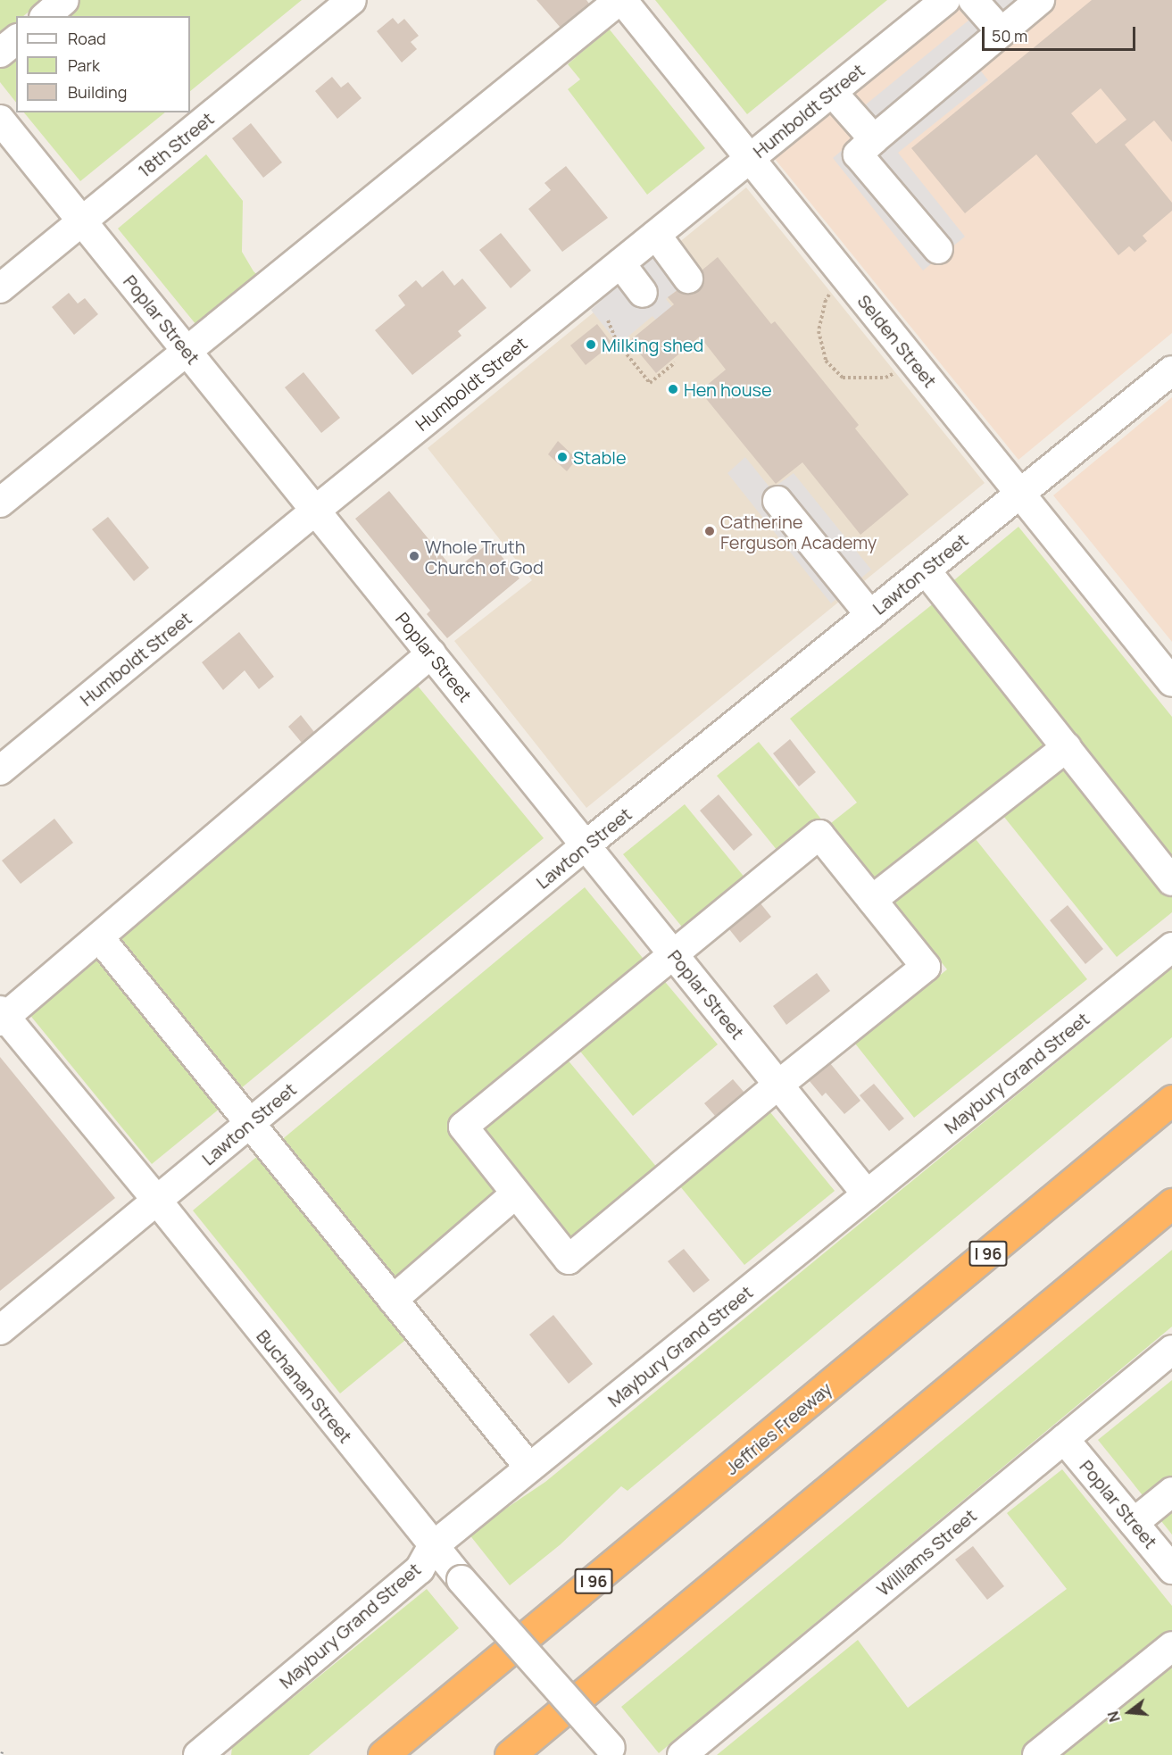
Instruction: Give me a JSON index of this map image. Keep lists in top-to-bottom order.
{
  "streets": {
    "highway": ["I 96", "Jeffries Freeway"],
    "street": [
      "Humboldt Street",
      "18th Street",
      "Poplar Street",
      "Selden Street",
      "Lawton Street",
      "Maybury Grand Street",
      "Buchanan Street",
      "Williams Street"
    ]
  },
  "crossings": [
    ["Humboldt Street", "Poplar Street"],
    ["Humboldt Street", "Selden Street"],
    ["18th Street", "Poplar Street"],
    ["Poplar Street", "Lawton Street"],
    ["Poplar Street", "Maybury Grand Street"],
    ["Poplar Street", "Williams Street"],
    ["Selden Street", "Lawton Street"],
    ["Lawton Street", "Buchanan Street"],
    ["Maybury Grand Street", "Buchanan Street"]
  ],
  "places": [
    "Milking shed",
    "Hen house",
    "Stable",
    "Catherine Ferguson Academy",
    "Whole Truth Church of God"
  ],
  "legend": ["Road", "Park", "Building"],
  "scale_bar": "50 m",
  "north": "left"
}
